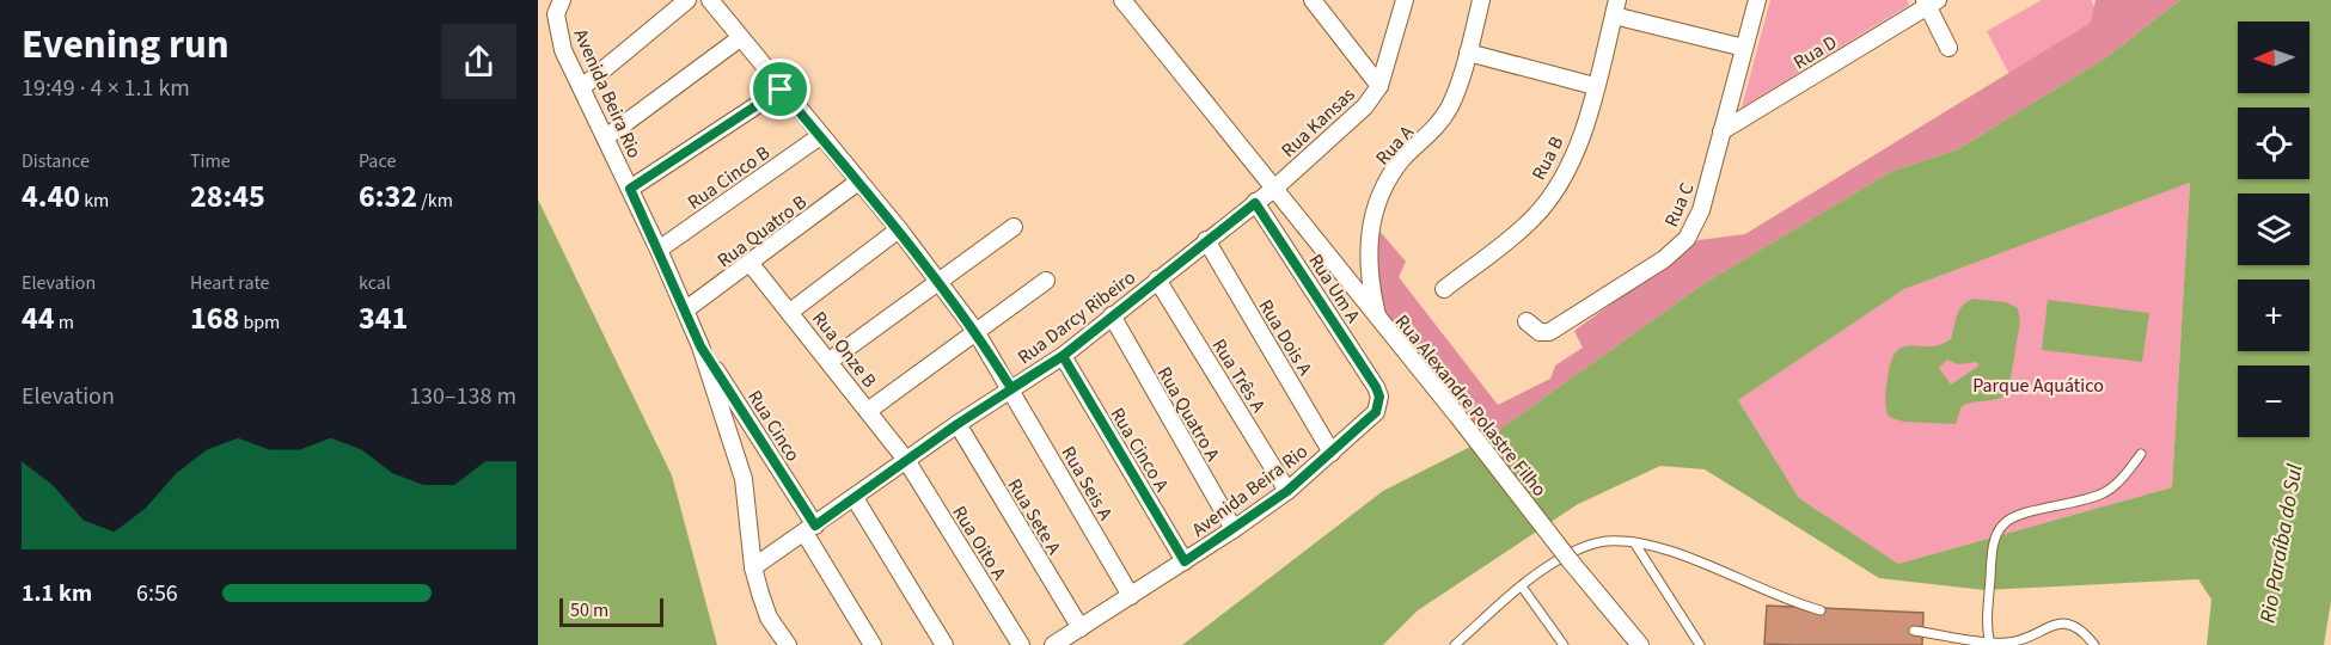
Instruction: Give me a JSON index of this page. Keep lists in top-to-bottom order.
{
  "streets": {
    "street": [
      "Rua D",
      "Avenida Beira Rio",
      "Rua Kansas",
      "Rua A",
      "Rua B",
      "Rua Cinco B",
      "Rua C",
      "Rua Quatro B",
      "Rua Um A",
      "Rua Darcy Ribeiro",
      "Rua Dois A",
      "Rua Onze B",
      "Rua Três A",
      "Rua Alexandre Polastre Filho",
      "Rua Quatro A",
      "Rua Cinco",
      "Rua Cinco A",
      "Rua Seis A",
      "Rua Sete A",
      "Rua Oito A"
    ]
  },
  "crossings": [
    ["Rua D", "Rua C"],
    ["Avenida Beira Rio", "Rua Cinco B"],
    ["Avenida Beira Rio", "Rua Quatro B"],
    ["Avenida Beira Rio", "Rua Um A"],
    ["Avenida Beira Rio", "Rua Darcy Ribeiro"],
    ["Avenida Beira Rio", "Rua Dois A"],
    ["Avenida Beira Rio", "Rua Três A"],
    ["Avenida Beira Rio", "Rua Quatro A"],
    ["Avenida Beira Rio", "Rua Cinco"],
    ["Avenida Beira Rio", "Rua Cinco A"],
    ["Avenida Beira Rio", "Rua Seis A"],
    ["Avenida Beira Rio", "Rua Sete A"],
    ["Rua Kansas", "Rua Darcy Ribeiro"],
    ["Rua Kansas", "Rua Alexandre Polastre Filho"],
    ["Rua A", "Rua Alexandre Polastre Filho"],
    ["Rua Cinco B", "Rua Seis A"],
    ["Rua Quatro B", "Rua Onze B"],
    ["Rua Quatro B", "Rua Seis A"],
    ["Rua Um A", "Rua Darcy Ribeiro"],
    ["Rua Darcy Ribeiro", "Rua Dois A"],
    ["Rua Darcy Ribeiro", "Rua Onze B"],
    ["Rua Darcy Ribeiro", "Rua Três A"],
    ["Rua Darcy Ribeiro", "Rua Alexandre Polastre Filho"],
    ["Rua Darcy Ribeiro", "Rua Quatro A"],
    ["Rua Darcy Ribeiro", "Rua Cinco"],
    ["Rua Darcy Ribeiro", "Rua Cinco A"],
    ["Rua Darcy Ribeiro", "Rua Seis A"],
    ["Rua Darcy Ribeiro", "Rua Sete A"],
    ["Rua Darcy Ribeiro", "Rua Oito A"],
    ["Rua Onze B", "Rua Oito A"]
  ],
  "water": ["Rio Paraíba do Sul"],
  "parks": ["Parque Aquático"],
  "scale_bar": "50 m",
  "north": "left",
  "page": {
    "heading": ["Evening run", "19:49 · 4 × 1.1 km"],
    "map_buttons": ["+", "−"],
    "stats": [
      ["Distance", "4.40 km"],
      ["Time", "28:45"],
      ["Pace", "6:32 /km"],
      ["Elevation", "44 m"],
      ["Heart rate", "168 bpm"],
      ["kcal", "341"]
    ],
    "chart": ["Elevation", "130–138 m"],
    "list": [
      {
        "name": "1.1 km",
        "note": "6:56"
      }
    ],
    "scale": "50 m"
  }
}
